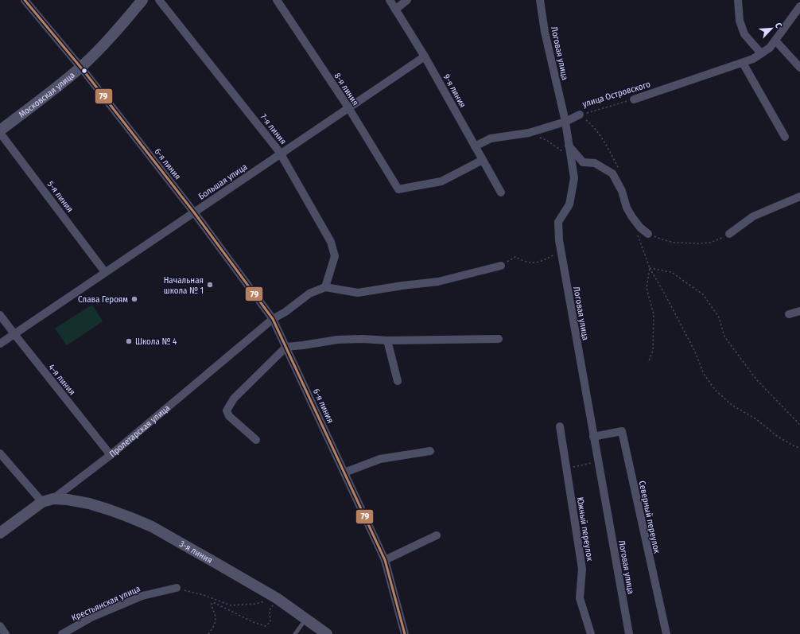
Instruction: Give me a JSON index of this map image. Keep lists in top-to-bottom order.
{
  "streets": {
    "main road": ["Московская улица", "Пролетарская улица", "3-я линия"],
    "street": [
      "Логовая улица",
      "8-я линия",
      "9-я линия",
      "улица Островского",
      "7-я линия",
      "6-я линия",
      "Большая улица",
      "5-я линия",
      "4-я линия",
      "Северный переулок",
      "Южный переулок",
      "Крестьянская улица"
    ]
  },
  "crossings": [
    ["Логовая улица", "улица Островского"],
    ["Логовая улица", "Северный переулок"],
    ["8-я линия", "9-я линия"],
    ["8-я линия", "Большая улица"],
    ["9-я линия", "улица Островского"],
    ["9-я линия", "Большая улица"],
    ["Московская улица", "6-я линия"],
    ["7-я линия", "Большая улица"],
    ["6-я линия", "Большая улица"],
    ["6-я линия", "Пролетарская улица"],
    ["Большая улица", "5-я линия"],
    ["Большая улица", "4-я линия"],
    ["4-я линия", "Пролетарская улица"],
    ["Пролетарская улица", "3-я линия"]
  ],
  "places": ["Начальная школа № 1", "Слава Героям", "Школа № 4"],
  "lines": ["transit line 79"],
  "north": "top right"
}
